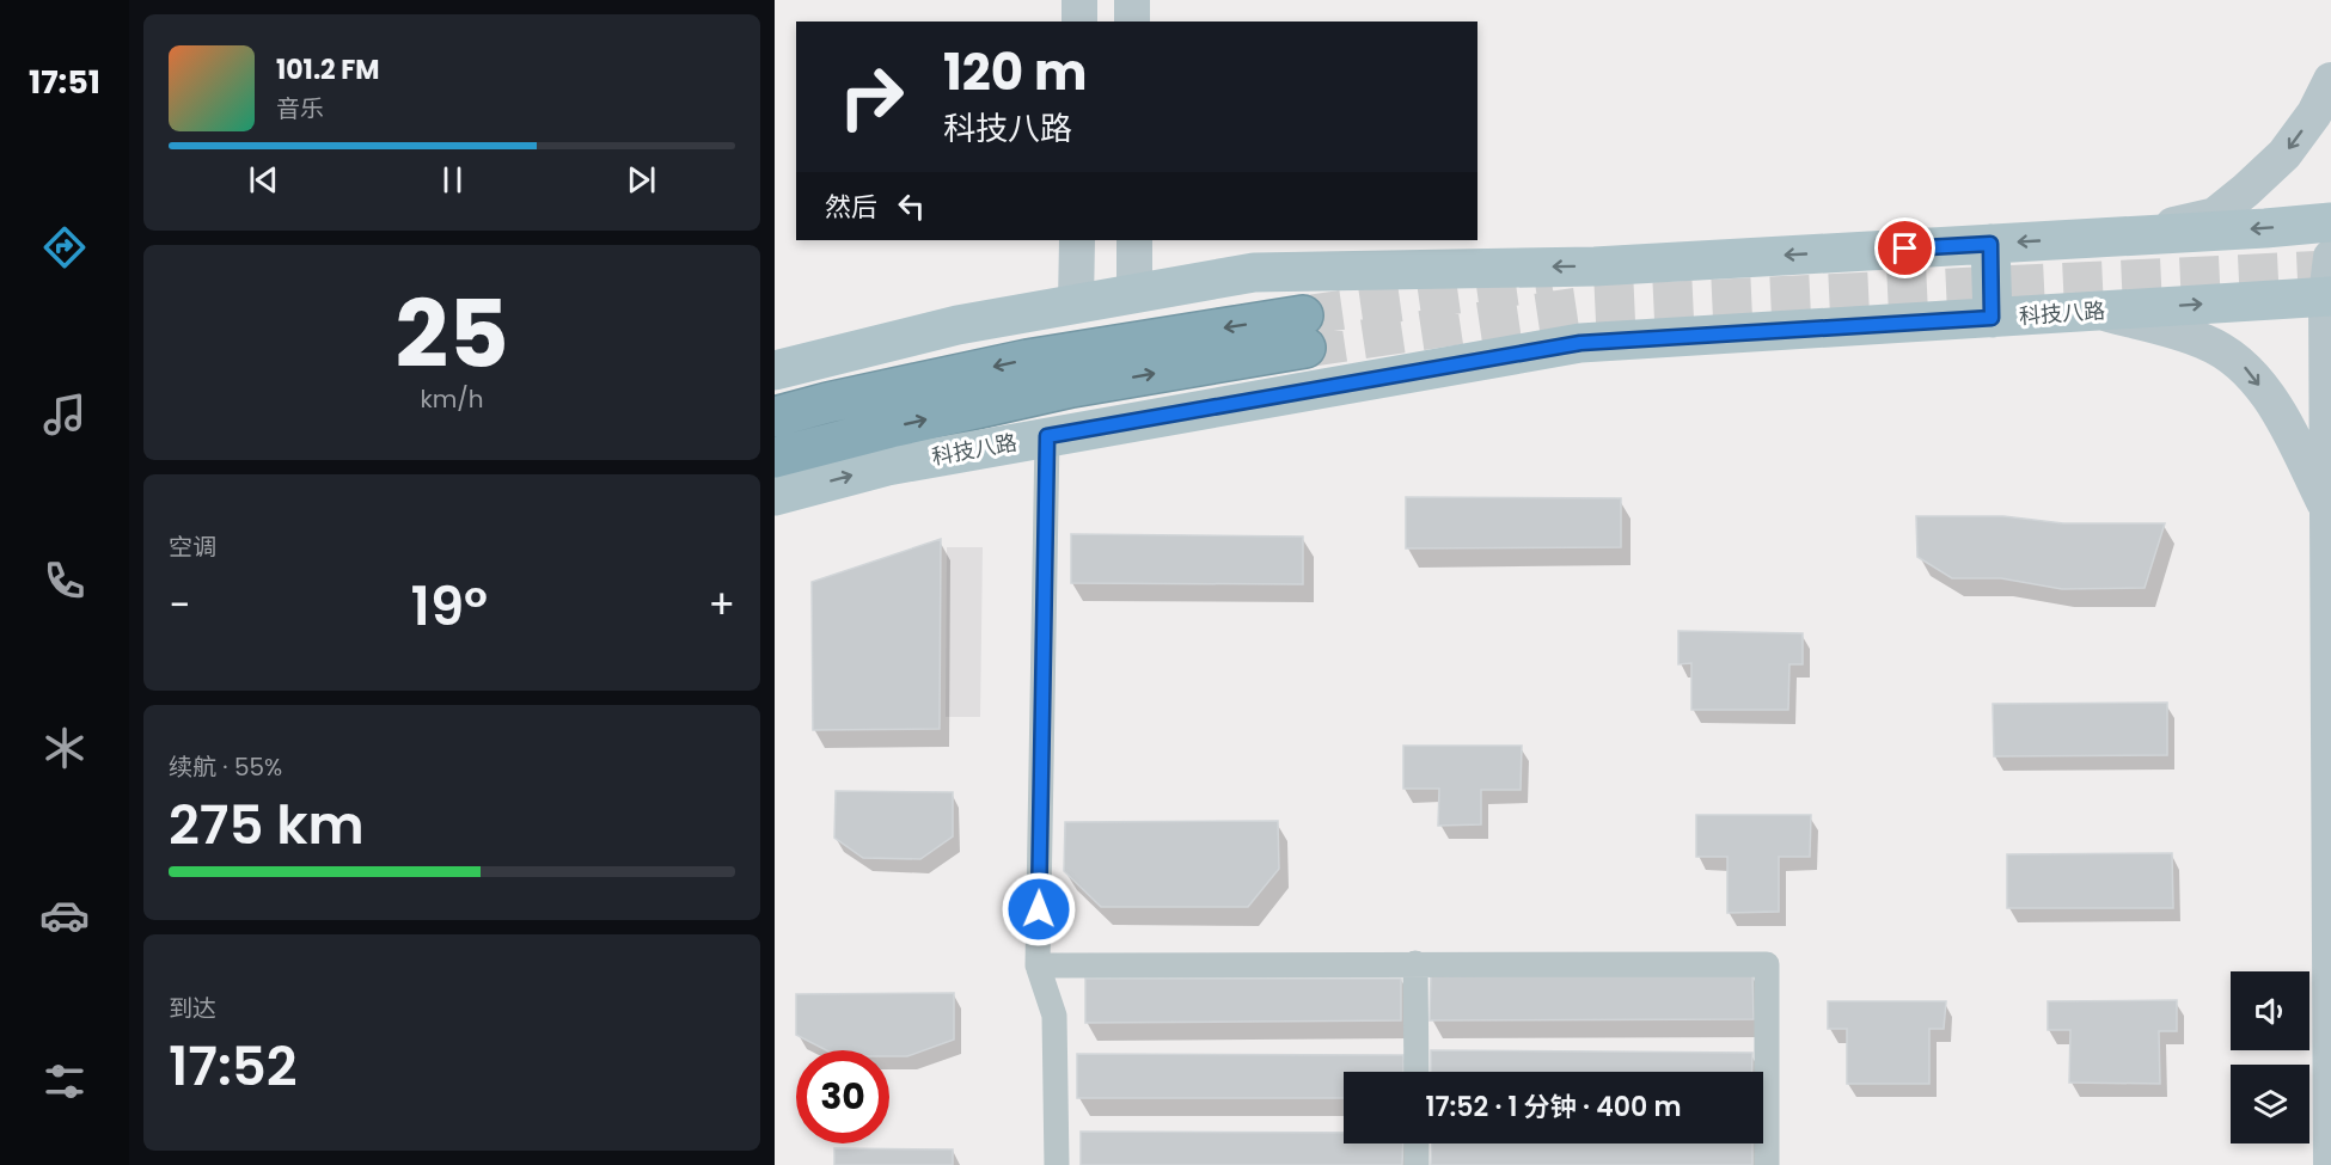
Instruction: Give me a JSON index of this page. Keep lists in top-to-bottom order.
{
  "streets": {
    "highway": ["科技八路"]
  },
  "page": {
    "tabs": "17:51",
    "turn": ["120 m", "科技八路"],
    "song": ["101.2 FM", "音乐"],
    "then": "然后",
    "tile": [
      ["25", "km/h"],
      "空调",
      ["续航 · 55%", "275 km"],
      ["到达", "17:52"]
    ],
    "heat": ["−", "19°", "+"],
    "limit": "30",
    "trip": "17:52 · 1 分钟 · 400 m"
  }
}
